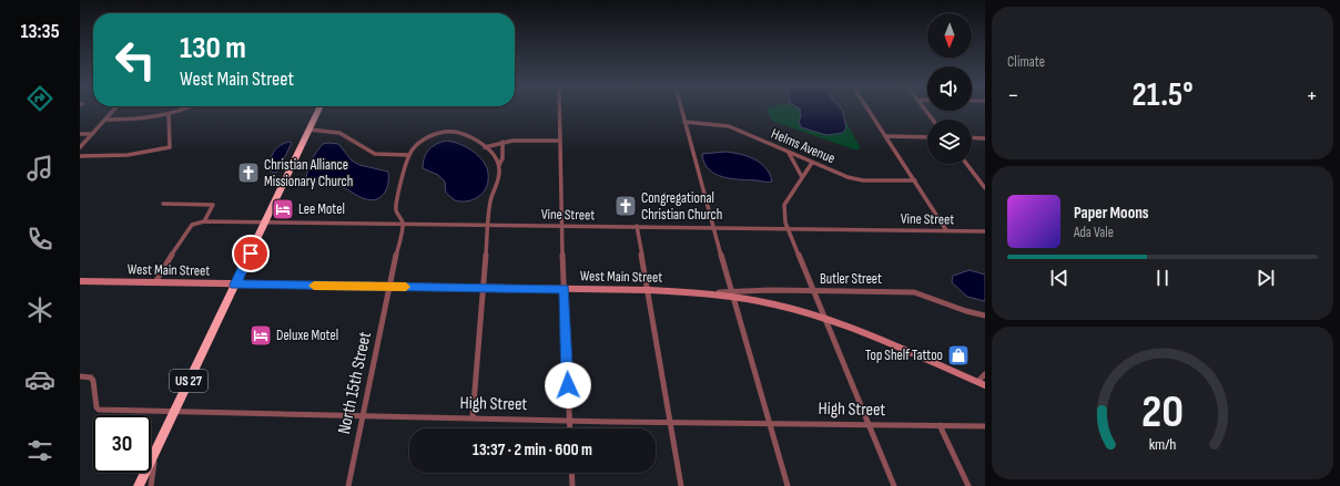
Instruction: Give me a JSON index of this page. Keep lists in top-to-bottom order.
{
  "streets": {
    "highway": ["US 27"],
    "main road": ["West Main Street"],
    "street": [
      "Helms Avenue",
      "Vine Street",
      "Butler Street",
      "North 15th Street",
      "High Street"
    ]
  },
  "crossings": [
    ["Vine Street", "US 27"],
    ["Vine Street", "North 15th Street"],
    ["West Main Street", "Butler Street"],
    ["West Main Street", "US 27"],
    ["West Main Street", "North 15th Street"],
    ["US 27", "High Street"],
    ["North 15th Street", "High Street"]
  ],
  "places": {
    "church": ["Christian Alliance Missionary Church", "Congregational Christian Church"],
    "hotel": ["Lee Motel", "Deluxe Motel"],
    "shop": ["Top Shelf Tattoo"]
  },
  "north": "bottom",
  "page": {
    "tabs": "13:35",
    "tile": "Climate",
    "turn": ["130 m", "West Main Street"],
    "heat": ["−", "21.5°", "+"],
    "song": ["Paper Moons", "Ada Vale"],
    "limit": "30",
    "trip": "13:37 · 2 min · 600 m",
    "gauge": ["20", "km/h"]
  }
}
